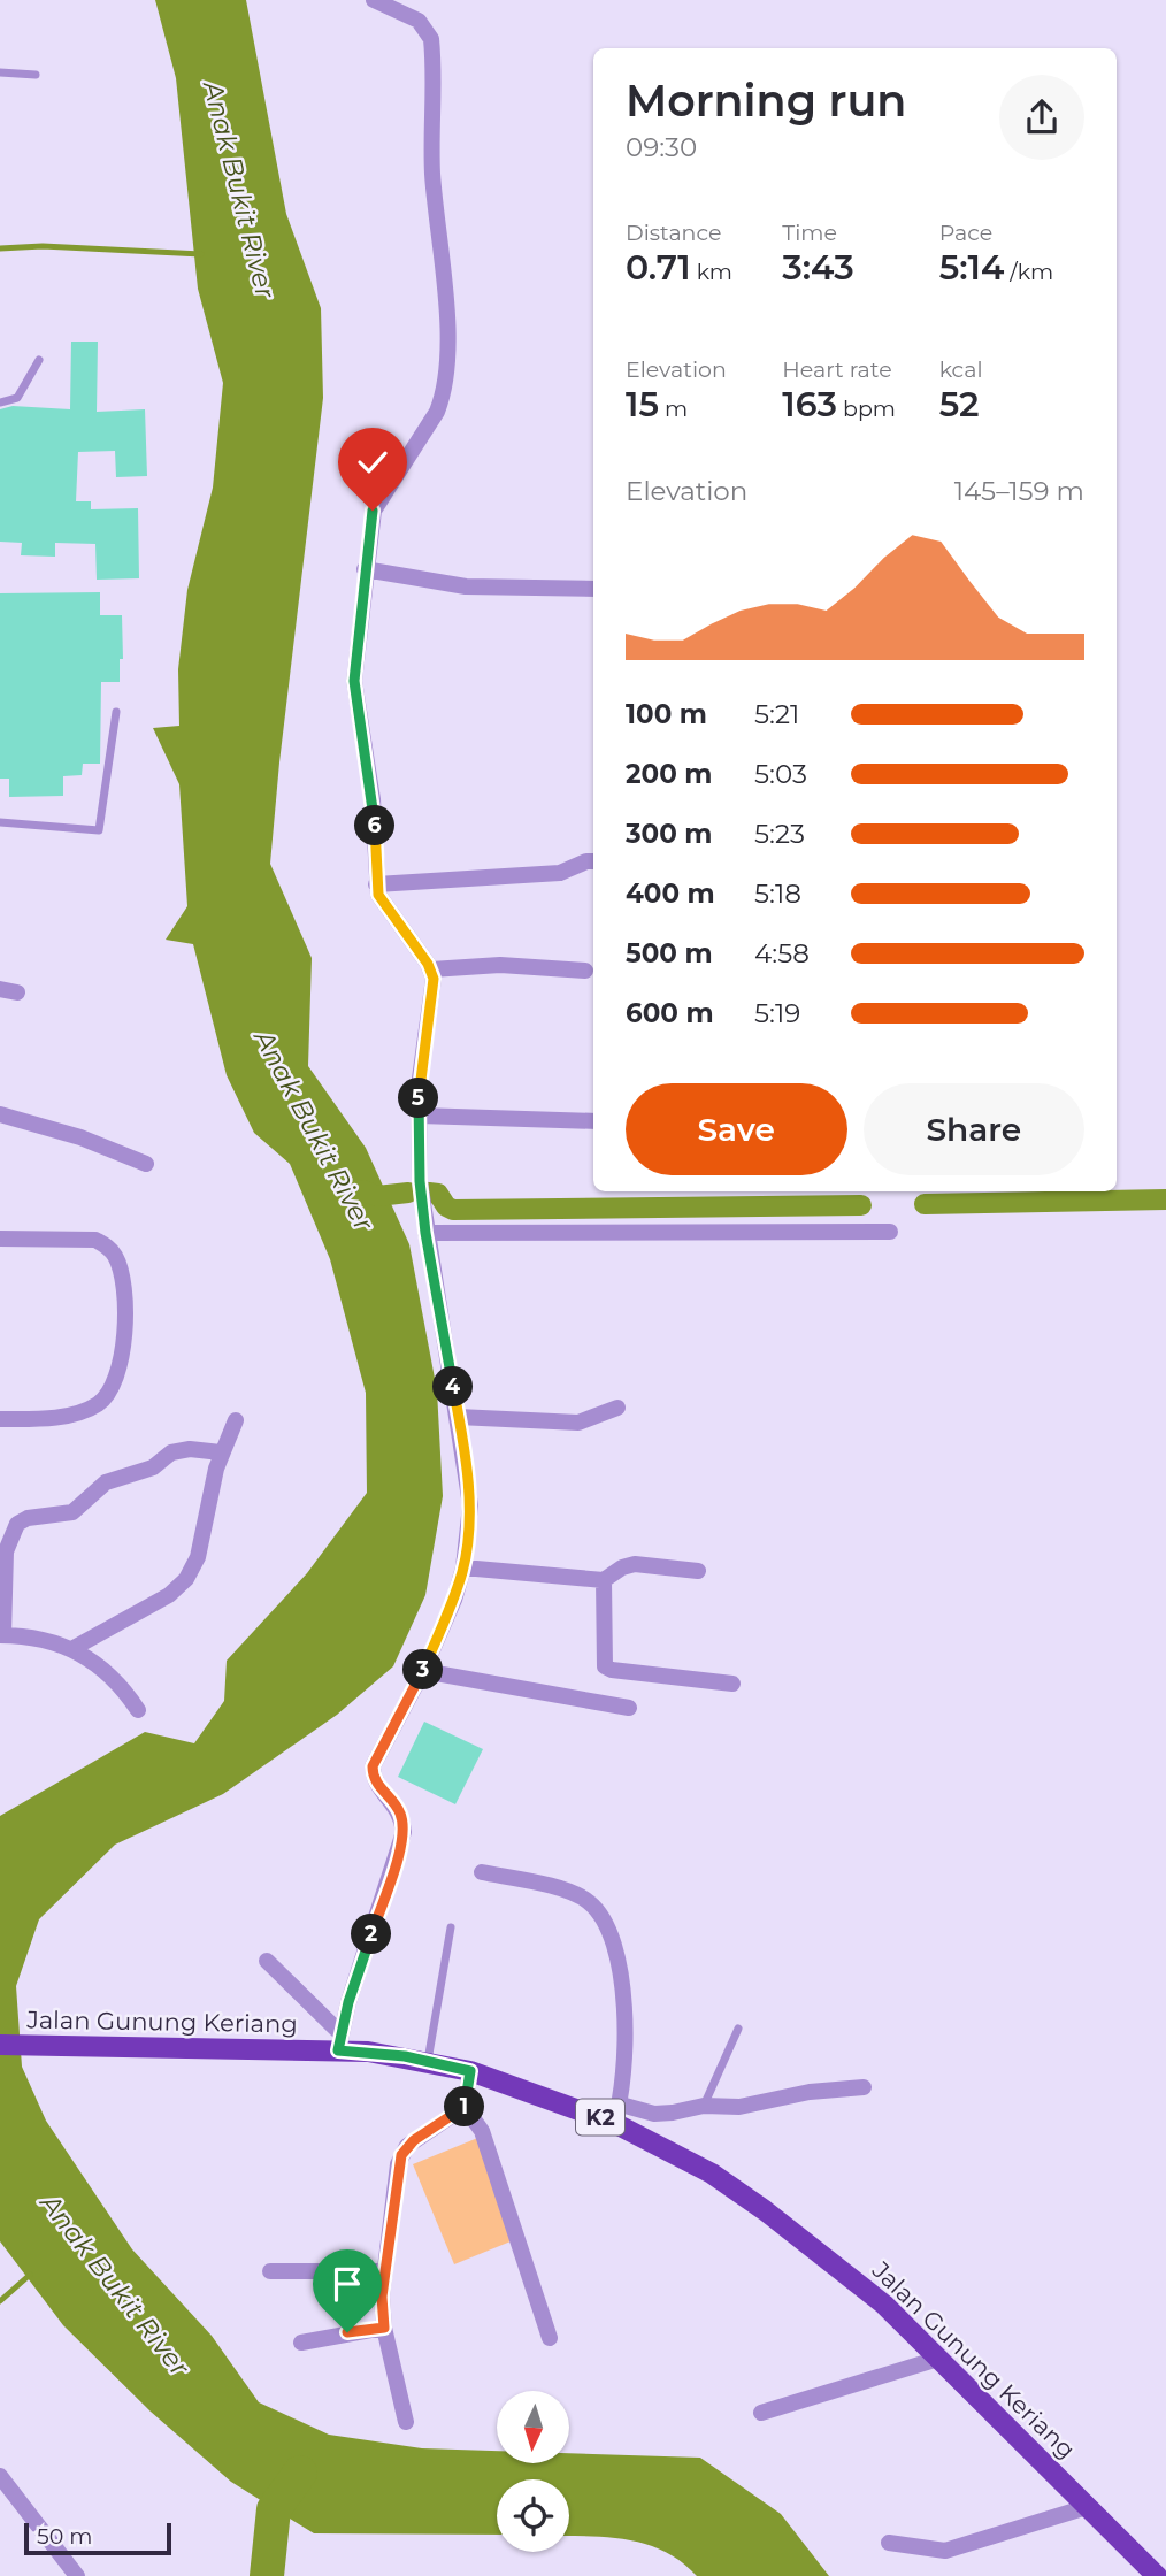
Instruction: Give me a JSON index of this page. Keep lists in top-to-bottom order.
{
  "streets": {
    "main road": ["Jalan Gunung Keriang", "K2"]
  },
  "water": ["Anak Bukit River"],
  "scale_bar": "50 m",
  "north": "bottom",
  "page": {
    "heading": ["Morning run", "09:30"],
    "stats": [
      ["Distance", "0.71 km"],
      ["Time", "3:43"],
      ["Pace", "5:14 /km"],
      ["Elevation", "15 m"],
      ["Heart rate", "163 bpm"],
      ["kcal", "52"]
    ],
    "chart": ["Elevation", "145–159 m"],
    "list": [
      {
        "name": "100 m",
        "note": "5:21"
      },
      {
        "name": "200 m",
        "note": "5:03"
      },
      {
        "name": "300 m",
        "note": "5:23"
      },
      {
        "name": "400 m",
        "note": "5:18"
      },
      {
        "name": "500 m",
        "note": "4:58"
      },
      {
        "name": "600 m",
        "note": "5:19"
      }
    ],
    "pins": [
      "6",
      "5",
      "4",
      "3",
      "2",
      "1"
    ],
    "buttons": ["Save", "Share"],
    "scale": "50 m"
  }
}
